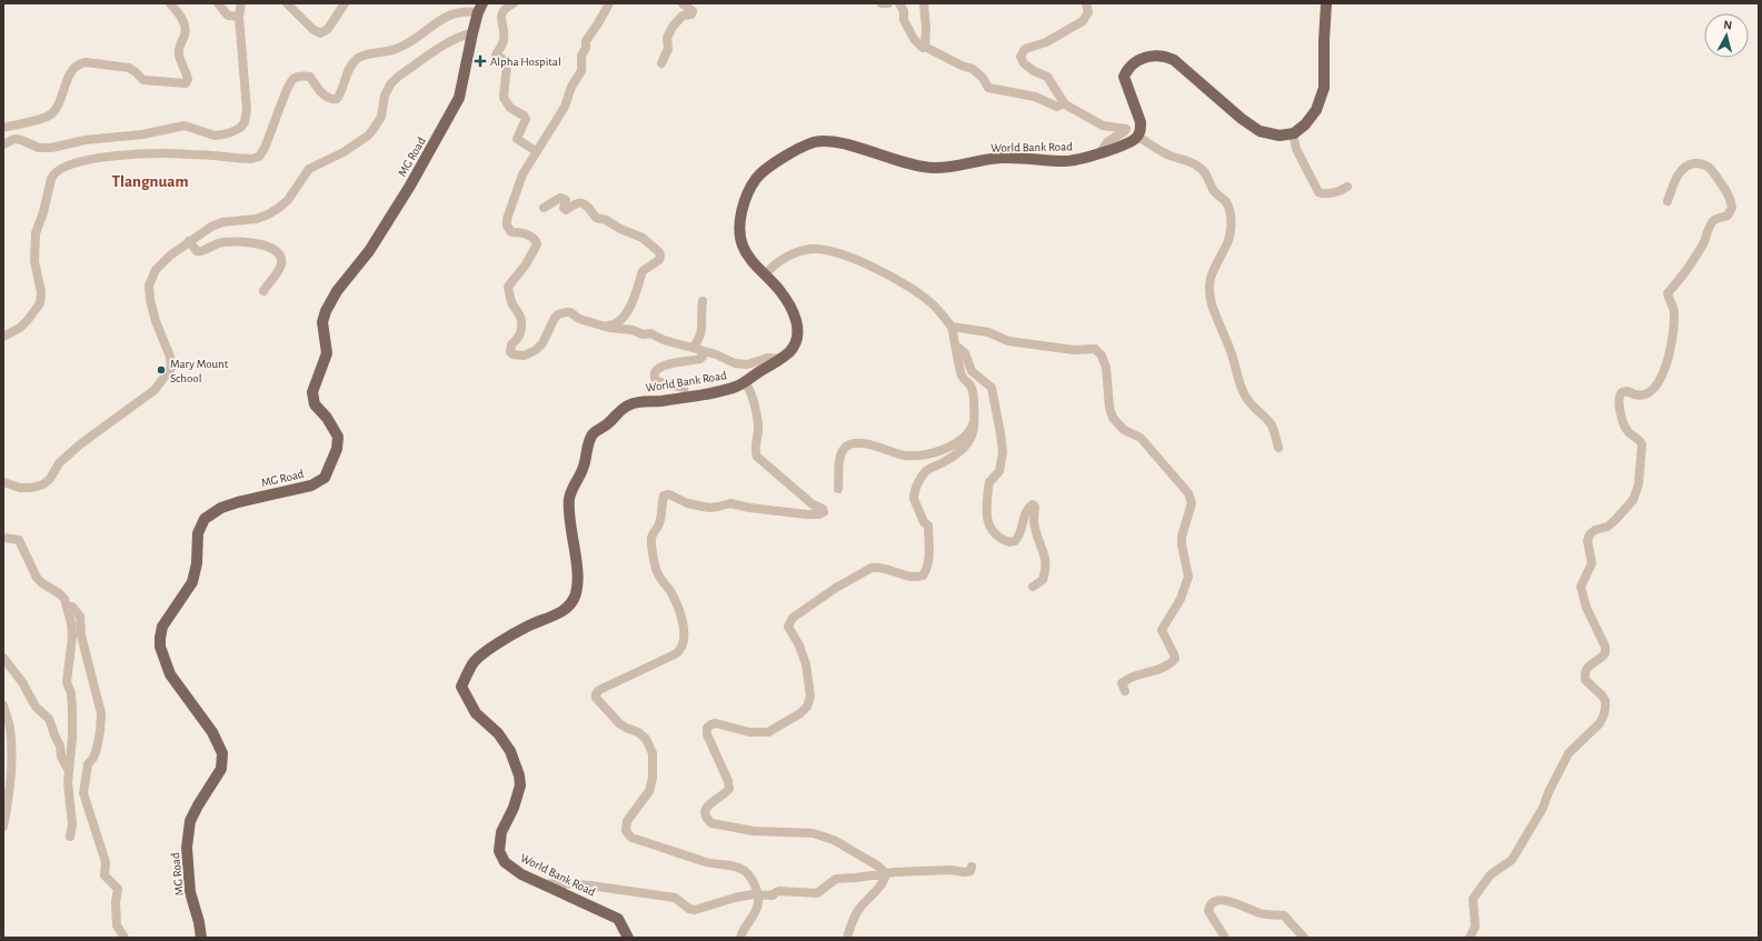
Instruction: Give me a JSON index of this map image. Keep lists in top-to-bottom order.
{
  "streets": {
    "main road": ["World Bank Road", "MG Road"]
  },
  "districts": ["Tlangnuam"],
  "places": {
    "health": ["Alpha Hospital"],
    "other": ["Mary Mount School"]
  },
  "north": "top"
}
